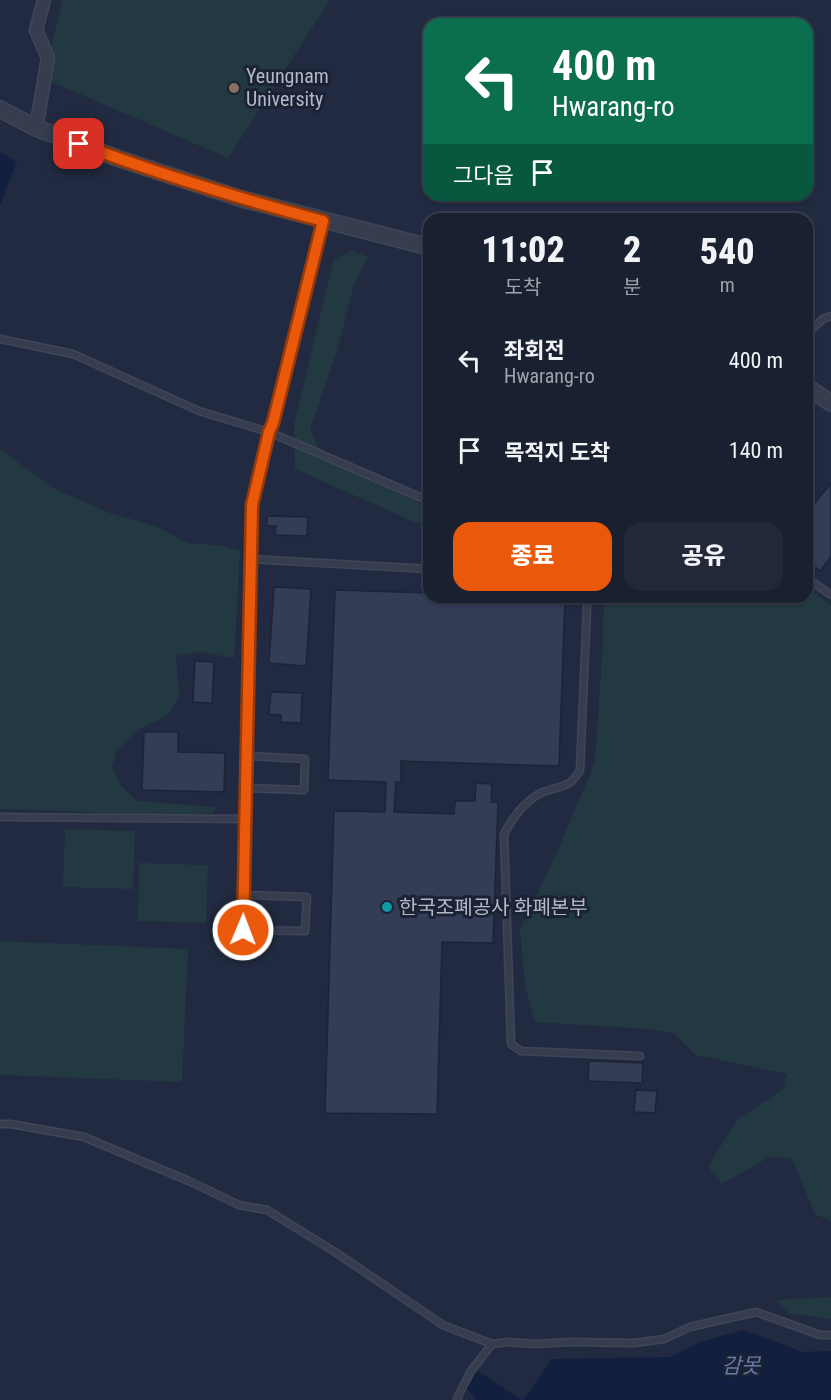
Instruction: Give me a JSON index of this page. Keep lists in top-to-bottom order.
{
  "water": ["감못"],
  "places": ["Yeungnam University", "한국조폐공사 화폐본부"],
  "page": {
    "turn": ["400 m", "Hwarang-ro"],
    "then": "그다음",
    "eta": [
      "11:02",
      "도착",
      "2",
      "분",
      "540",
      "m"
    ],
    "list": [
      {
        "name": "좌회전",
        "note": "Hwarang-ro",
        "value": "400 m"
      },
      {
        "name": "목적지 도착",
        "value": "140 m"
      }
    ],
    "buttons": ["종료", "공유"]
  }
}
